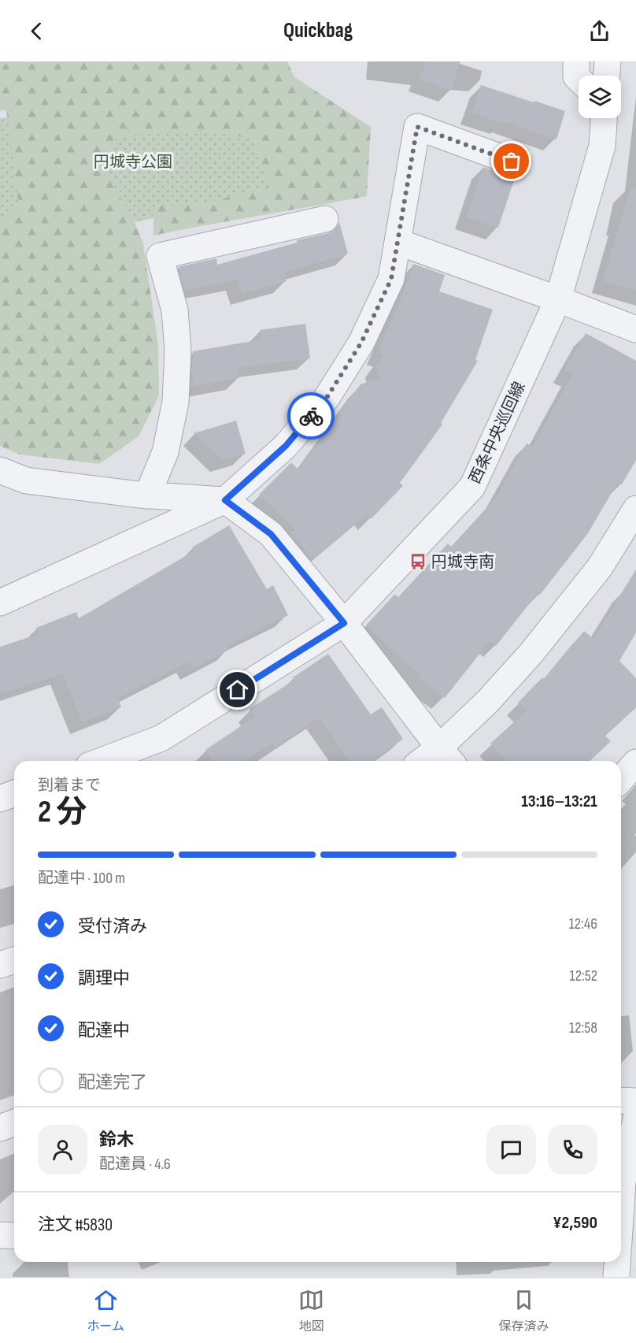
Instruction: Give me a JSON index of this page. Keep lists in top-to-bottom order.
{
  "streets": {
    "street": ["西条中央巡回線"]
  },
  "parks": ["円城寺公園"],
  "places": {
    "bus stop": ["円城寺南"]
  },
  "page": {
    "header": "Quickbag",
    "heading": ["2 分", "到着まで", "13:16–13:21"],
    "panel": [
      "鈴木",
      "配達員 · 4.6",
      "注文 #5830",
      "¥2,590"
    ],
    "bar": "配達中 · 100 m",
    "list": [
      ["受付済み", "12:46"],
      ["調理中", "12:52"],
      ["配達中", "12:58"],
      "配達完了"
    ],
    "tabs": ["ホーム", "地図", "保存済み"]
  }
}
